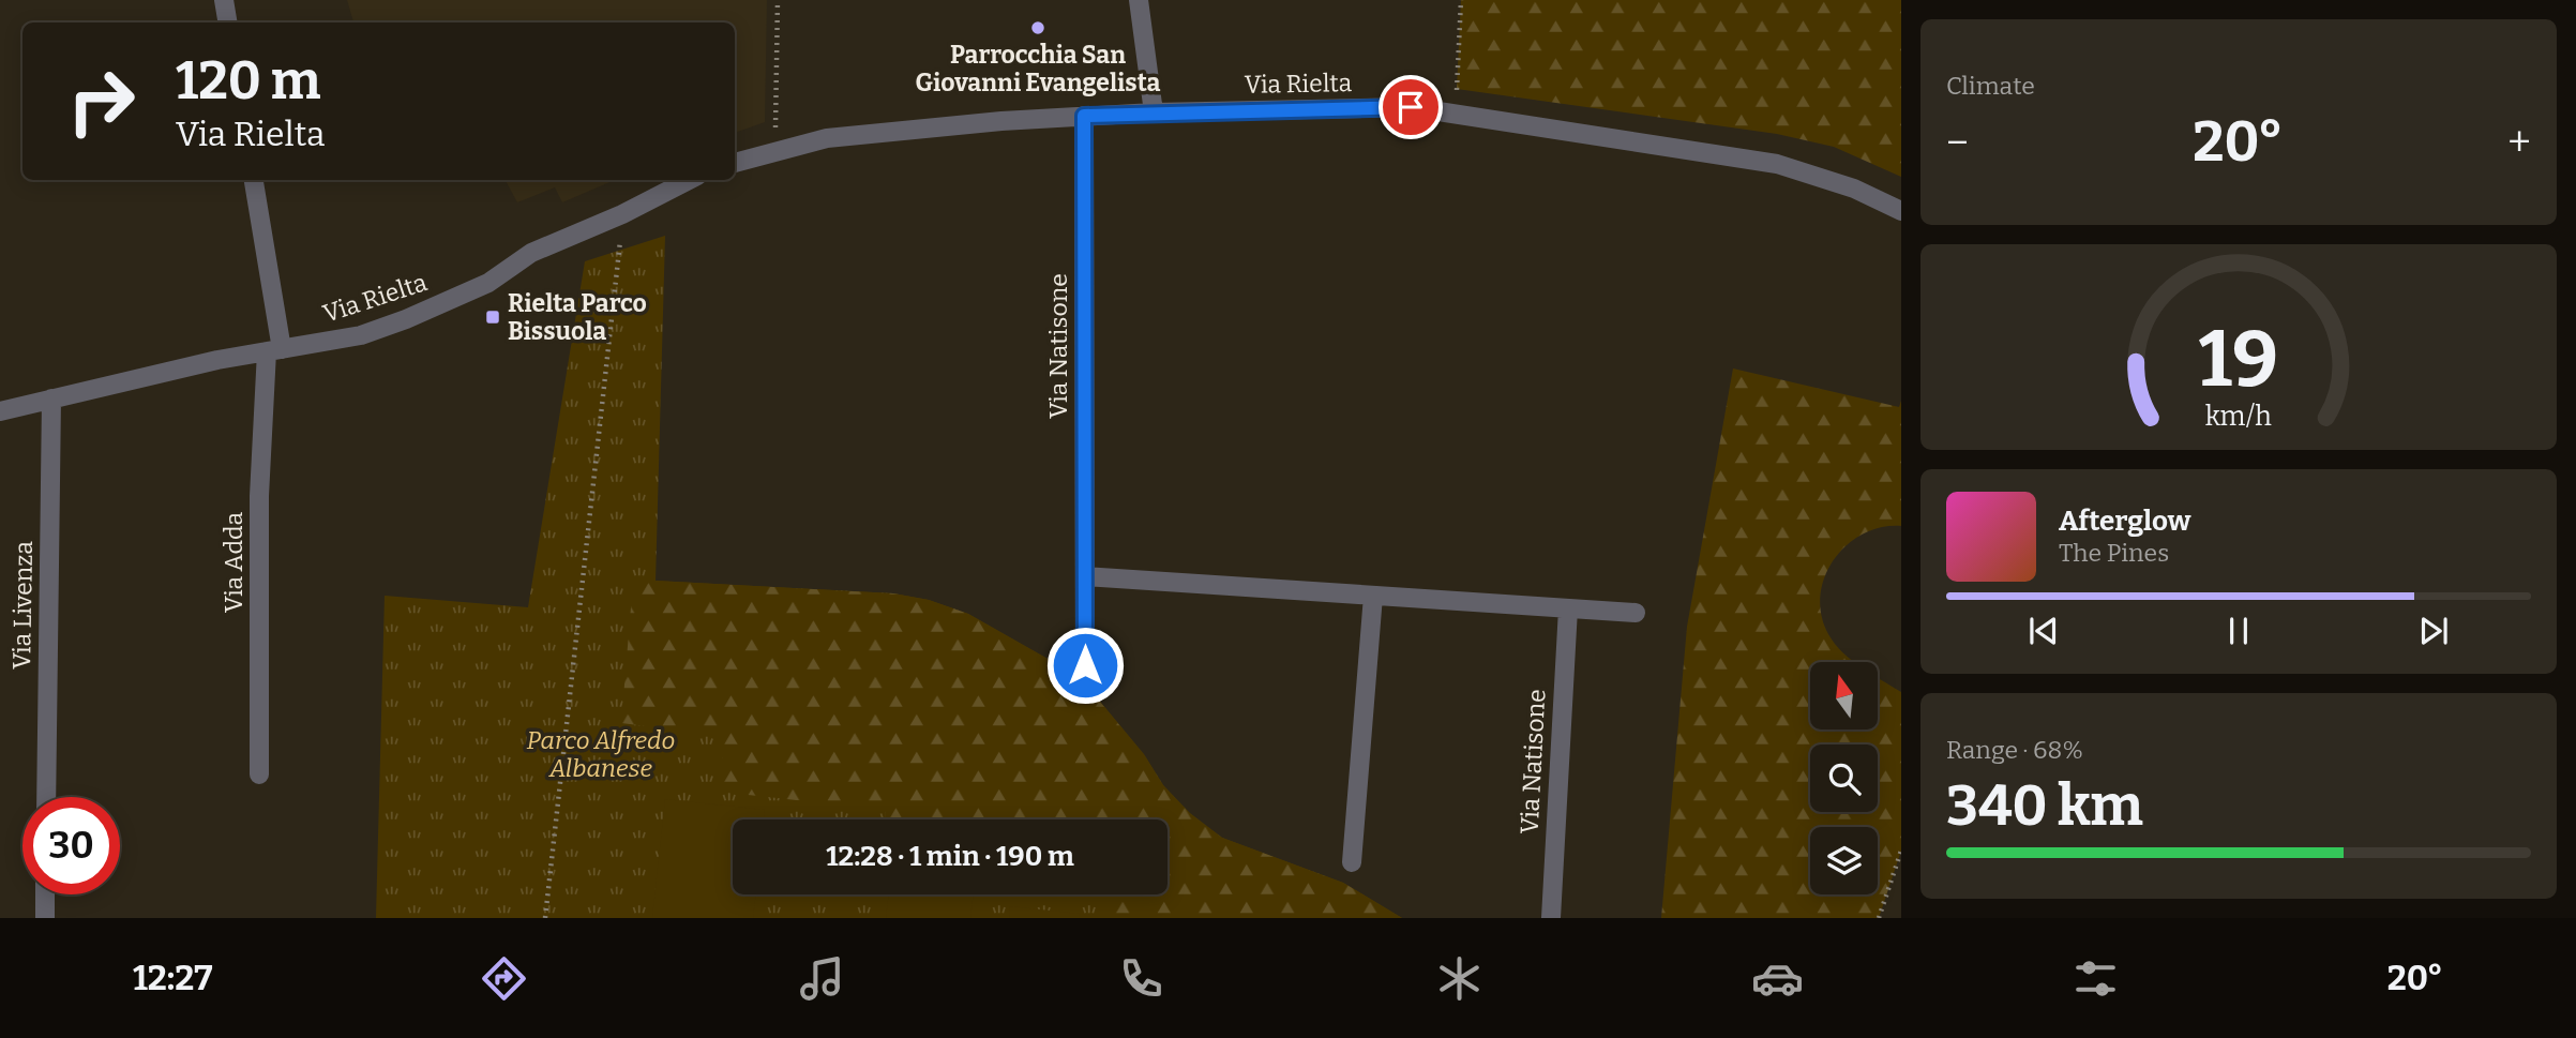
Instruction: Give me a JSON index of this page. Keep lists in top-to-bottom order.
{
  "streets": {
    "street": [
      "Via Rielta",
      "Via Natisone",
      "Via Adda",
      "Via Livenza"
    ]
  },
  "crossings": [
    ["Via Rielta", "Via Natisone"],
    ["Via Rielta", "Via Adda"],
    ["Via Rielta", "Via Livenza"]
  ],
  "parks": ["Parco Alfredo Albanese"],
  "places": {
    "other": ["Parrocchia San Giovanni Evangelista"],
    "transit": ["Rielta Parco Bissuola"]
  },
  "north": "top",
  "page": {
    "tile": [
      "Climate",
      ["Range · 68%", "340 km"]
    ],
    "turn": ["120 m", "Via Rielta"],
    "heat": ["−", "20°", "+"],
    "song": ["Afterglow", "The Pines"],
    "limit": "30",
    "trip": "12:28 · 1 min · 190 m",
    "tabs": ["12:27", "20°"],
    "gauge": ["19", "km/h"]
  }
}
